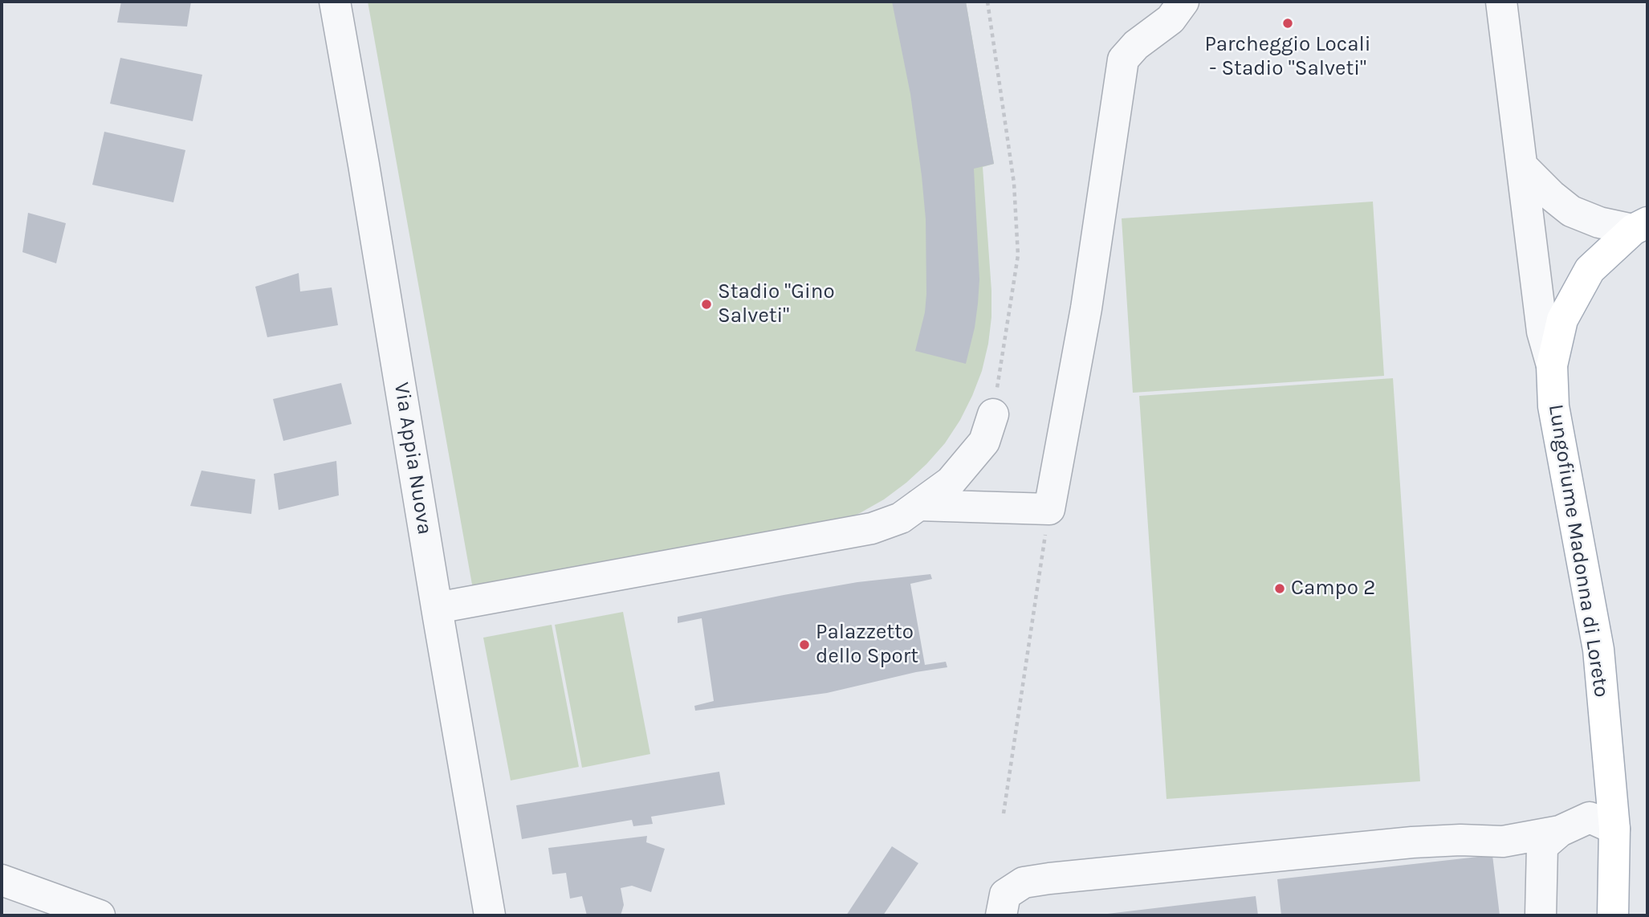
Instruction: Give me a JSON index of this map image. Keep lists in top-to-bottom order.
{
  "streets": {
    "main road": ["Lungofiume Madonna di Loreto"],
    "street": ["Via Appia Nuova"]
  },
  "places": [
    "Parcheggio Locali - Stadio \"Salveti\"",
    "Stadio \"Gino Salveti\"",
    "Campo 2",
    "Palazzetto dello Sport"
  ]
}
